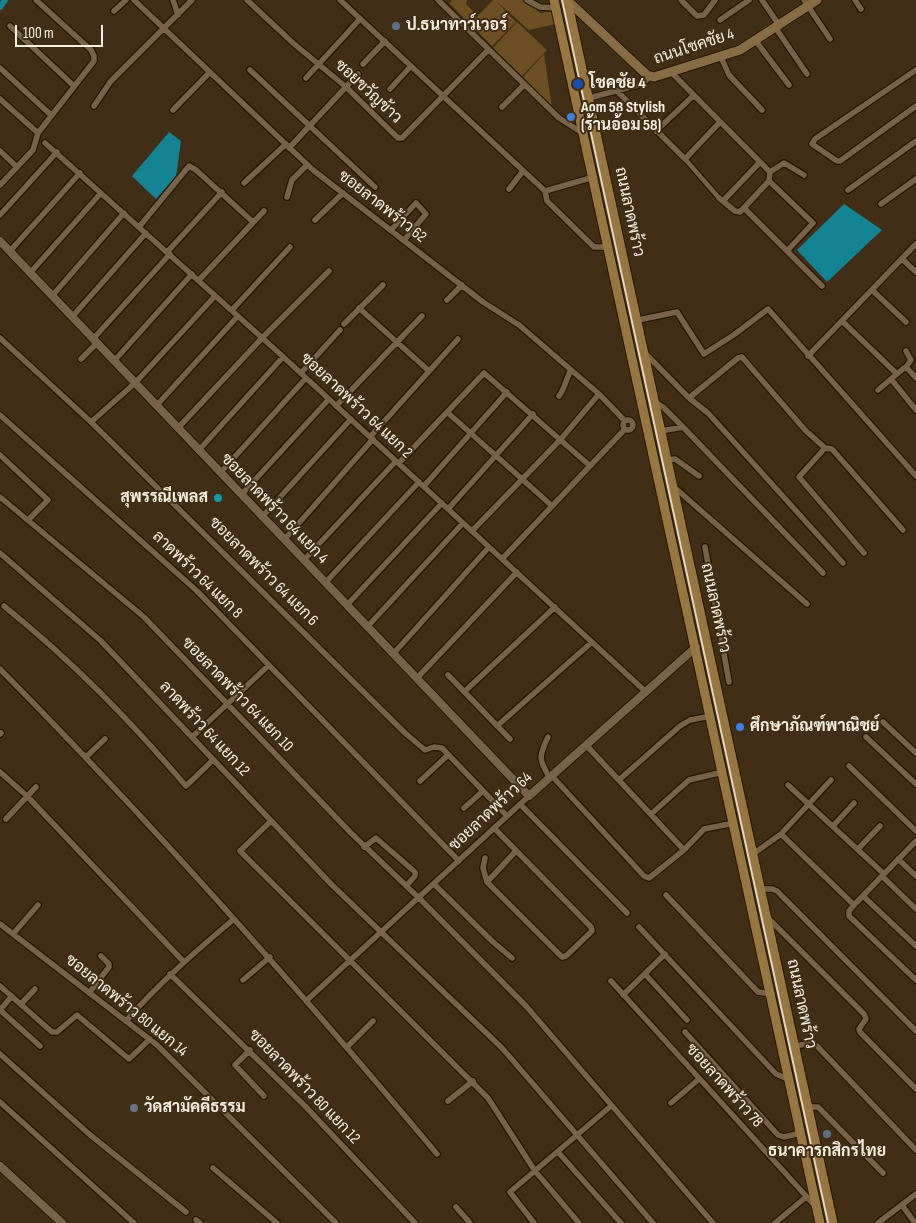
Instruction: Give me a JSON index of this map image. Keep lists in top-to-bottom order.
{
  "streets": {
    "main road": ["ถนนโชคชัย 4", "ถนนลาดพร้าว"],
    "street": [
      "ซอยขวัญข้าว",
      "ซอยลาดพร้าว 62",
      "ซอยลาดพร้าว 64 แยก 2",
      "ซอยลาดพร้าว 64 แยก 4",
      "ซอยลาดพร้าว 64 แยก 6",
      "ลาดพร้าว 64 แยก 8",
      "ซอยลาดพร้าว 64 แยก 10",
      "ลาดพร้าว 64 แยก 12",
      "ซอยลาดพร้าว 64",
      "ซอยลาดพร้าว 80 แยก 14",
      "ซอยลาดพร้าว 78",
      "ซอยลาดพร้าว 80 แยก 12"
    ]
  },
  "crossings": [
    ["ถนนโชคชัย 4", "ถนนลาดพร้าว"],
    ["ถนนลาดพร้าว", "ซอยลาดพร้าว 64"],
    ["ถนนลาดพร้าว", "ซอยลาดพร้าว 78"],
    ["ซอยลาดพร้าว 64 แยก 2", "ซอยลาดพร้าว 64"],
    ["ซอยลาดพร้าว 64 แยก 4", "ซอยลาดพร้าว 64"],
    ["ลาดพร้าว 64 แยก 8", "ซอยลาดพร้าว 64"],
    ["ซอยลาดพร้าว 64 แยก 10", "ซอยลาดพร้าว 64"],
    ["ลาดพร้าว 64 แยก 12", "ซอยลาดพร้าว 64"]
  ],
  "places": [
    "ป.ธนาทาว์เวอร์",
    "โชคชัย 4",
    "Aom 58 Stylish (ร้านอ้อม 58)",
    "สุพรรณีเพลส",
    "ศึกษาภัณฑ์พาณิชย์",
    "วัดสามัคคีธรรม",
    "ธนาคารกสิกรไทย"
  ],
  "scale_bar": "100 m"
}
